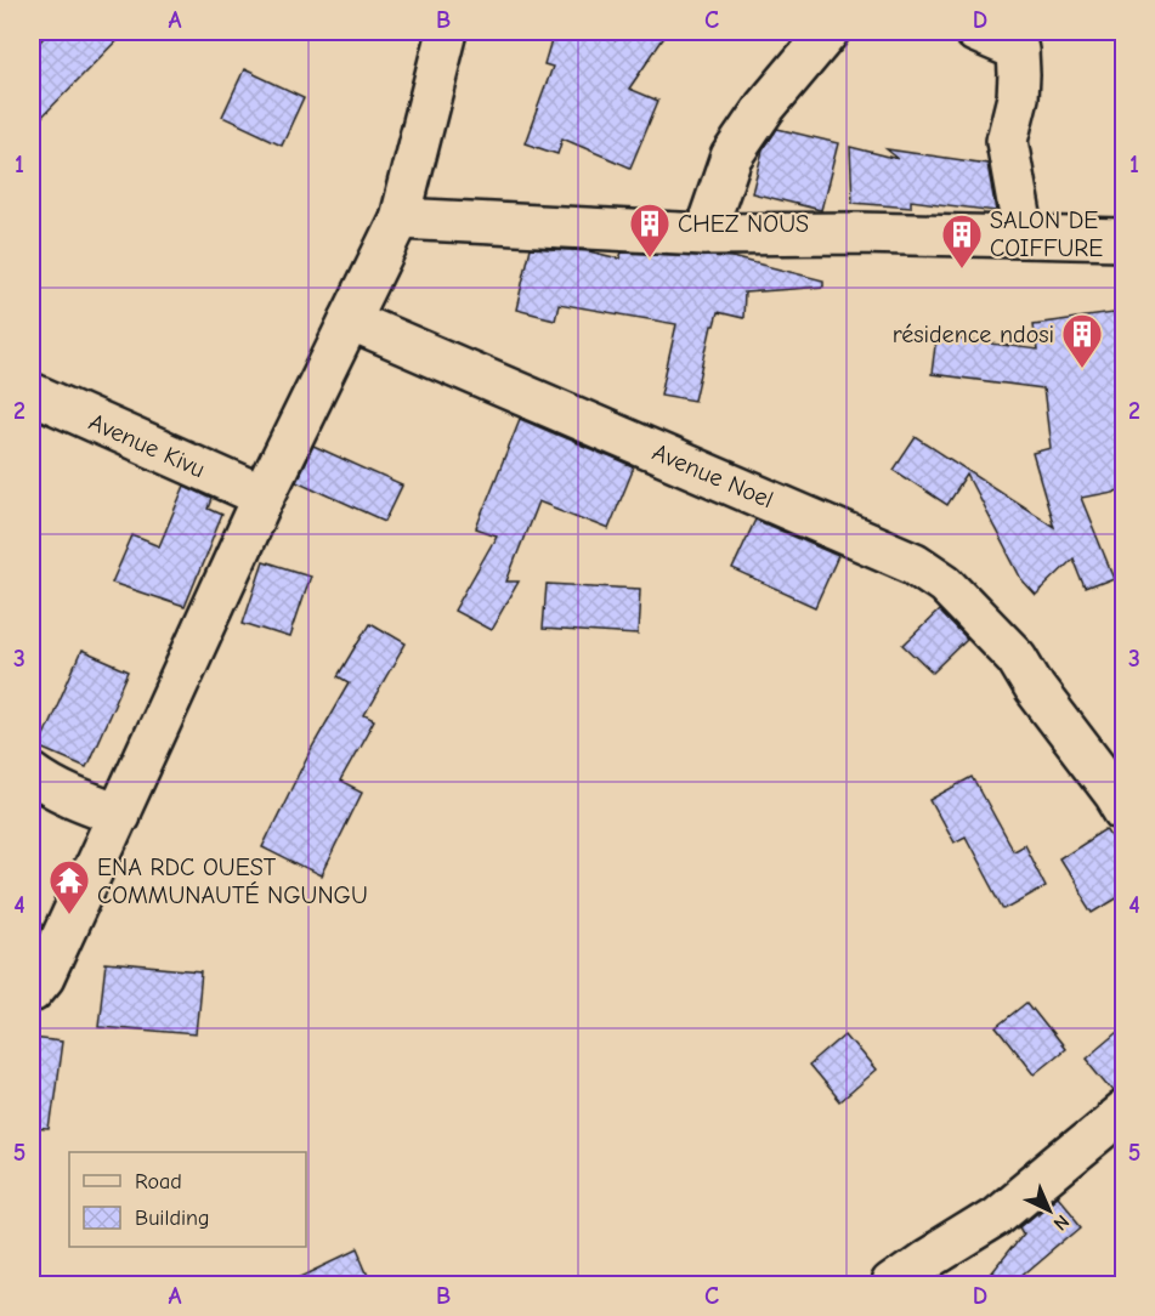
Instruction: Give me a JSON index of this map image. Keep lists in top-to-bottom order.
{
  "streets": {
    "street": ["Avenue Kivu", "Avenue Noel"]
  },
  "places": {
    "building": ["CHEZ NOUS", "SALON DE COIFFURE", "résidence ndosi"],
    "temple": ["ENA RDC OUEST COMMUNAUTÉ NGUNGU"]
  },
  "legend": ["Road", "Building"],
  "north": "bottom right",
  "grid": {
    "columns": [
      "A",
      "B",
      "C",
      "D"
    ],
    "rows": [
      "1",
      "2",
      "3",
      "4",
      "5"
    ]
  }
}
